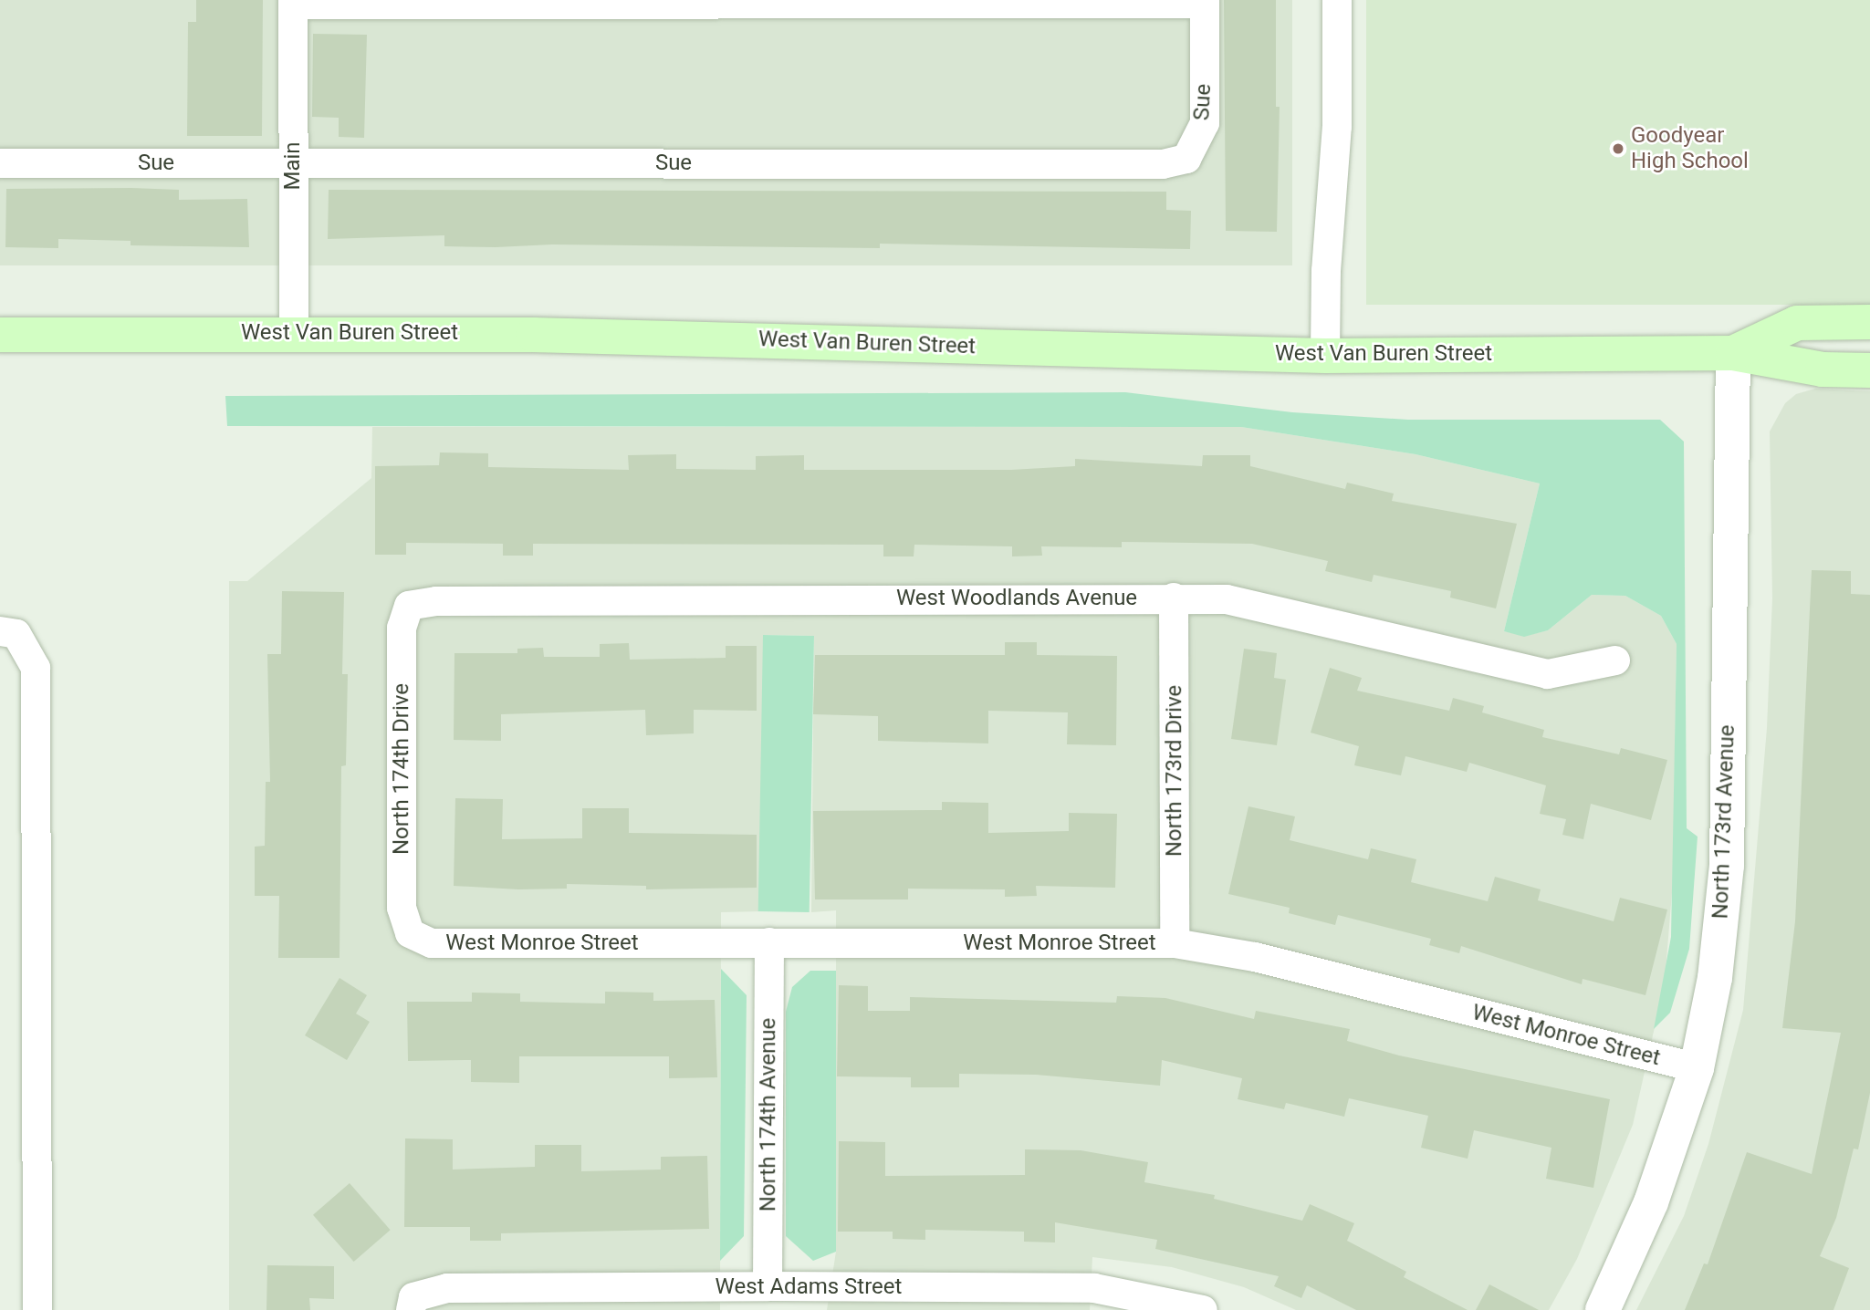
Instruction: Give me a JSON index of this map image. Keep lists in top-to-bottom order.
{
  "streets": {
    "main road": ["West Van Buren Street"],
    "street": [
      "Sue",
      "Main",
      "West Woodlands Avenue",
      "North 174th Drive",
      "North 173rd Drive",
      "North 173rd Avenue",
      "West Monroe Street",
      "North 174th Avenue",
      "West Adams Street"
    ]
  },
  "crossings": [
    ["Sue", "Main"],
    ["Main", "West Van Buren Street"],
    ["West Van Buren Street", "North 173rd Avenue"],
    ["West Woodlands Avenue", "North 174th Drive"],
    ["West Woodlands Avenue", "North 173rd Drive"],
    ["North 174th Drive", "West Monroe Street"],
    ["North 173rd Drive", "West Monroe Street"],
    ["North 173rd Avenue", "West Monroe Street"],
    ["West Monroe Street", "North 174th Avenue"],
    ["North 174th Avenue", "West Adams Street"]
  ],
  "places": ["Goodyear High School"]
}
